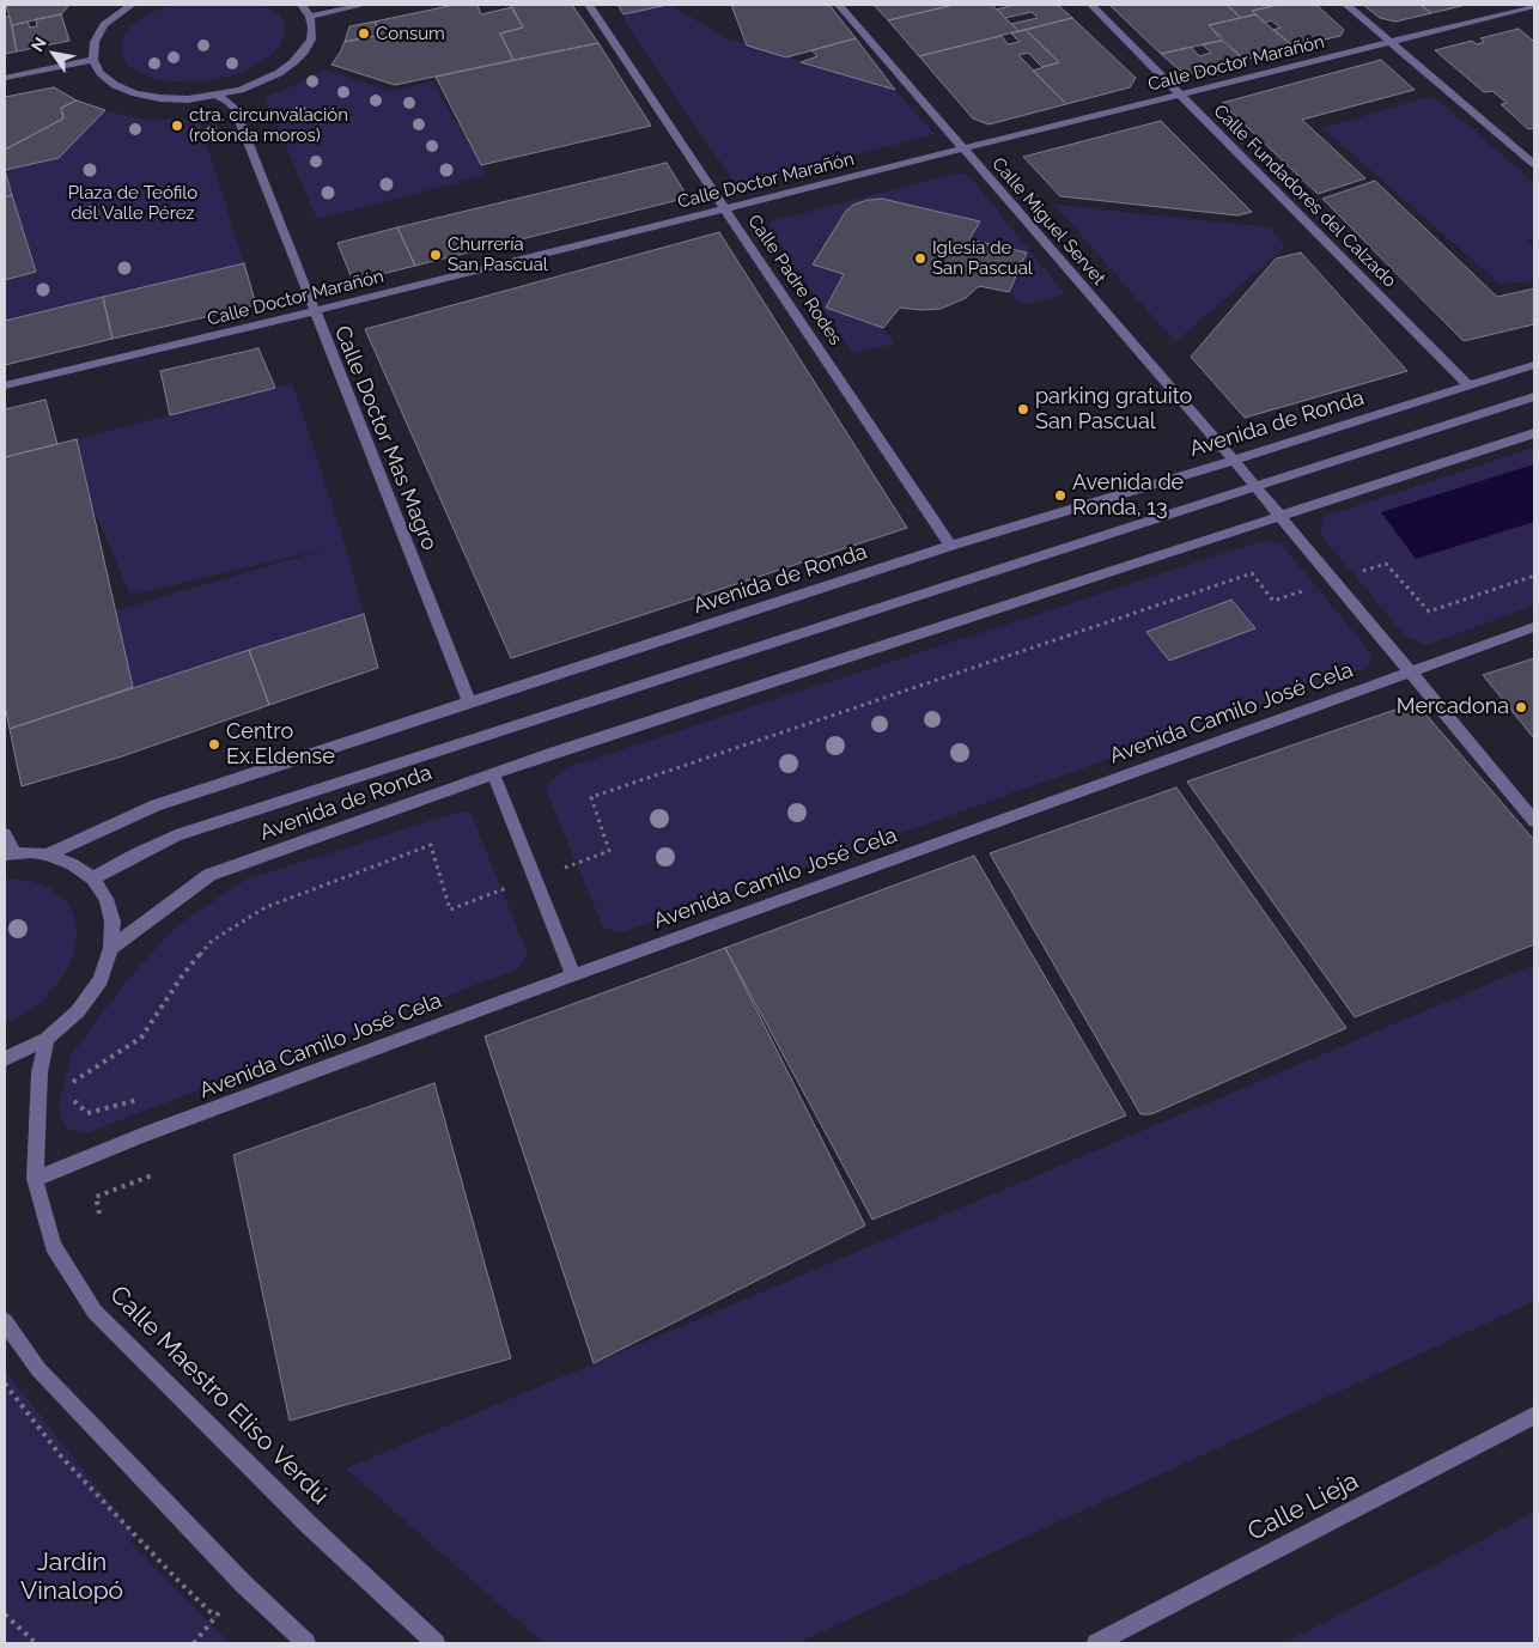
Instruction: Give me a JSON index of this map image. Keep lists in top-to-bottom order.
{
  "streets": {
    "street": [
      "Calle Doctor Marañón",
      "Calle Fundadores del Calzado",
      "Calle Miguel Servet",
      "Calle Padre Rodes",
      "Avenida de Ronda",
      "Calle Doctor Mas Magro",
      "Avenida Camilo José Cela",
      "Calle Maestro Eliso Verdú",
      "Calle Lieja"
    ]
  },
  "crossings": [
    ["Calle Doctor Marañón", "Calle Fundadores del Calzado"],
    ["Calle Doctor Marañón", "Calle Miguel Servet"],
    ["Calle Doctor Marañón", "Calle Padre Rodes"],
    ["Calle Doctor Marañón", "Calle Doctor Mas Magro"],
    ["Calle Fundadores del Calzado", "Avenida de Ronda"],
    ["Calle Miguel Servet", "Avenida de Ronda"],
    ["Calle Miguel Servet", "Avenida Camilo José Cela"],
    ["Calle Padre Rodes", "Avenida de Ronda"],
    ["Avenida de Ronda", "Calle Doctor Mas Magro"],
    ["Avenida Camilo José Cela", "Calle Maestro Eliso Verdú"]
  ],
  "parks": ["Plaza de Teófilo del Valle Pérez", "Jardín Vinalopó"],
  "places": [
    "Consum",
    "ctra. circunvalación (rotonda moros)",
    "Churrería San Pascual",
    "Iglesia de San Pascual",
    "parking gratuito San Pascual",
    "Avenida de Ronda, 13",
    "Mercadona",
    "Centro Ex.Eldense"
  ],
  "north": "top left"
}
